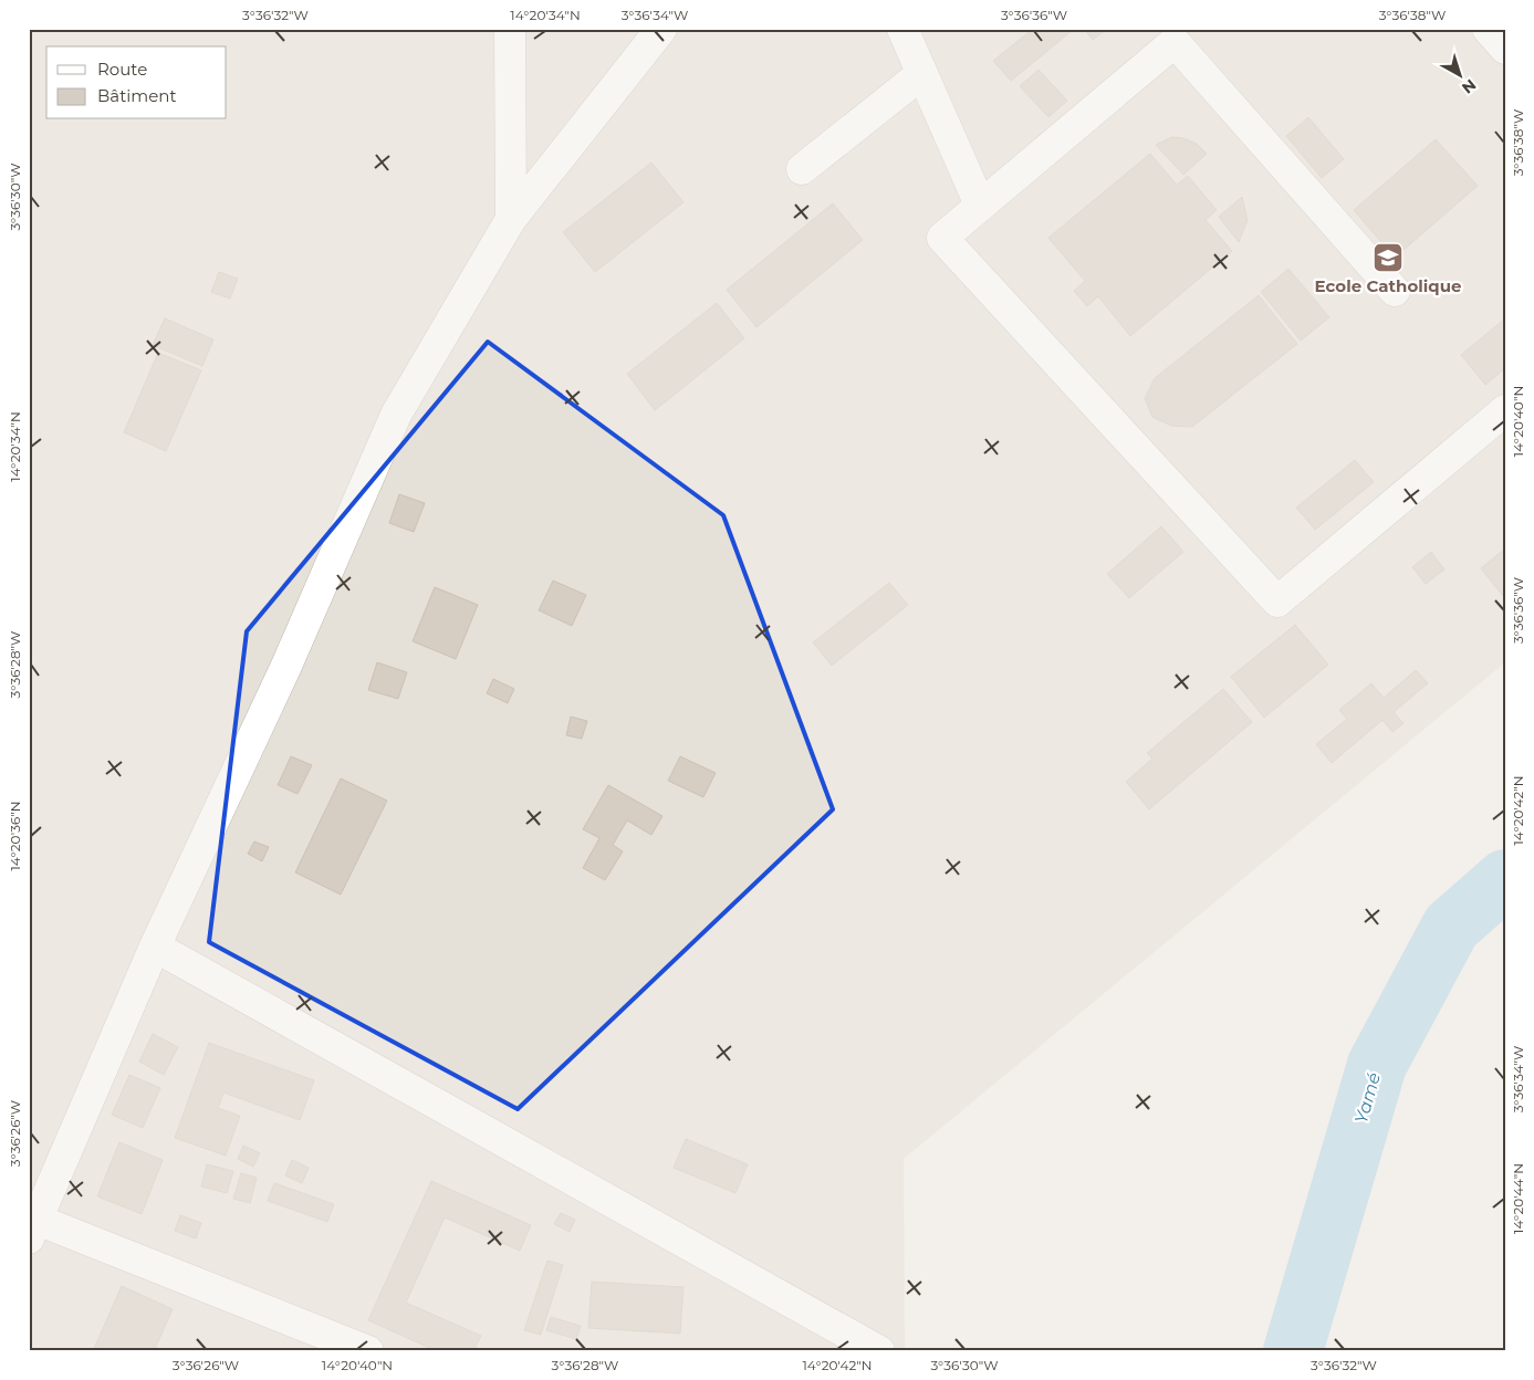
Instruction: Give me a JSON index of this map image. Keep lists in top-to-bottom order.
{
  "water": ["Yamé"],
  "places": {
    "school or university": ["Ecole Catholique"]
  },
  "legend": ["Route", "Bâtiment"],
  "north": "bottom right",
  "coordinates": [
    "3°36'32\"W",
    "14°20'34\"N",
    "3°36'34\"W",
    "3°36'36\"W",
    "3°36'38\"W",
    "3°36'30\"W",
    "14°20'40\"N",
    "3°36'28\"W",
    "14°20'42\"N",
    "14°20'36\"N",
    "3°36'26\"W",
    "14°20'44\"N"
  ]
}
